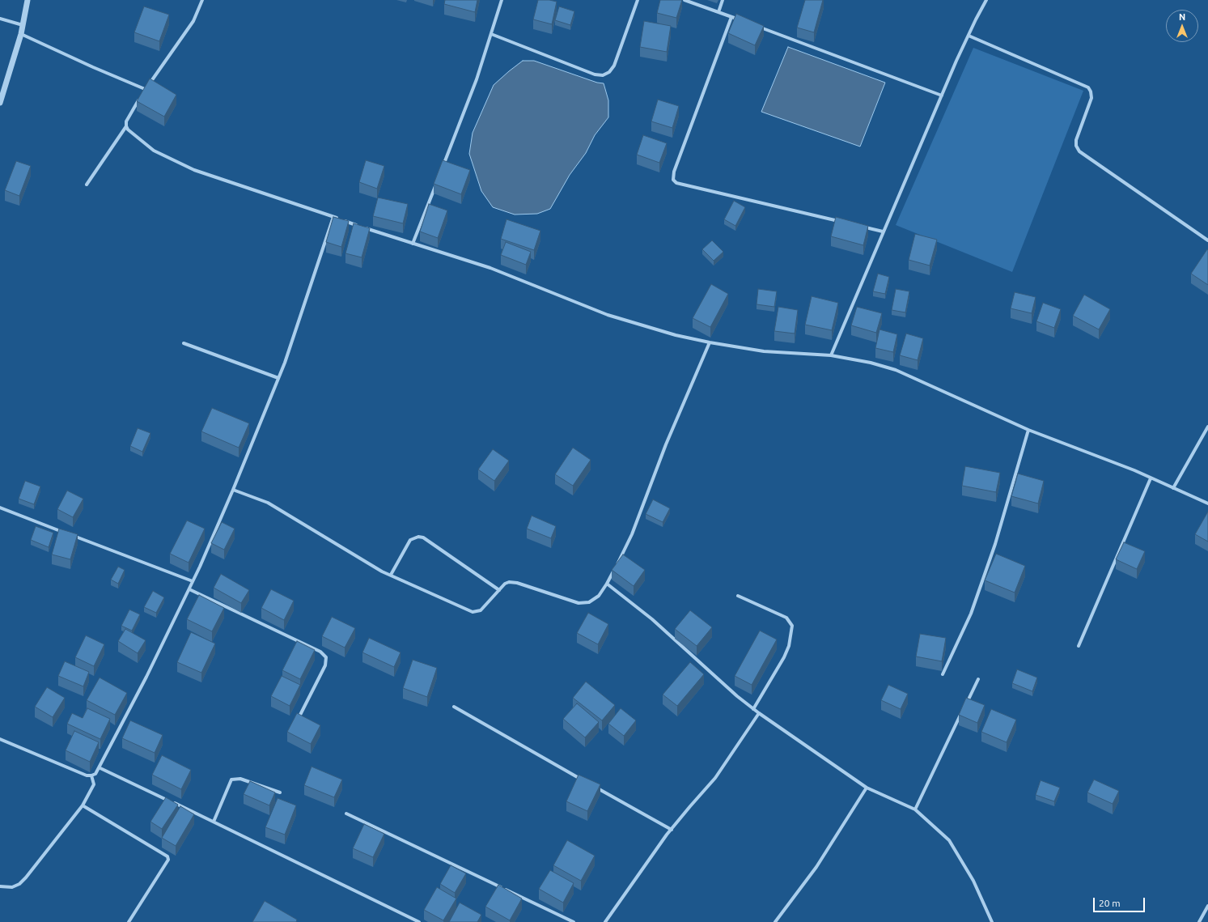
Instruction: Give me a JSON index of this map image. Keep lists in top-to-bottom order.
{
  "scale_bar": "20 m",
  "north": "top"
}
